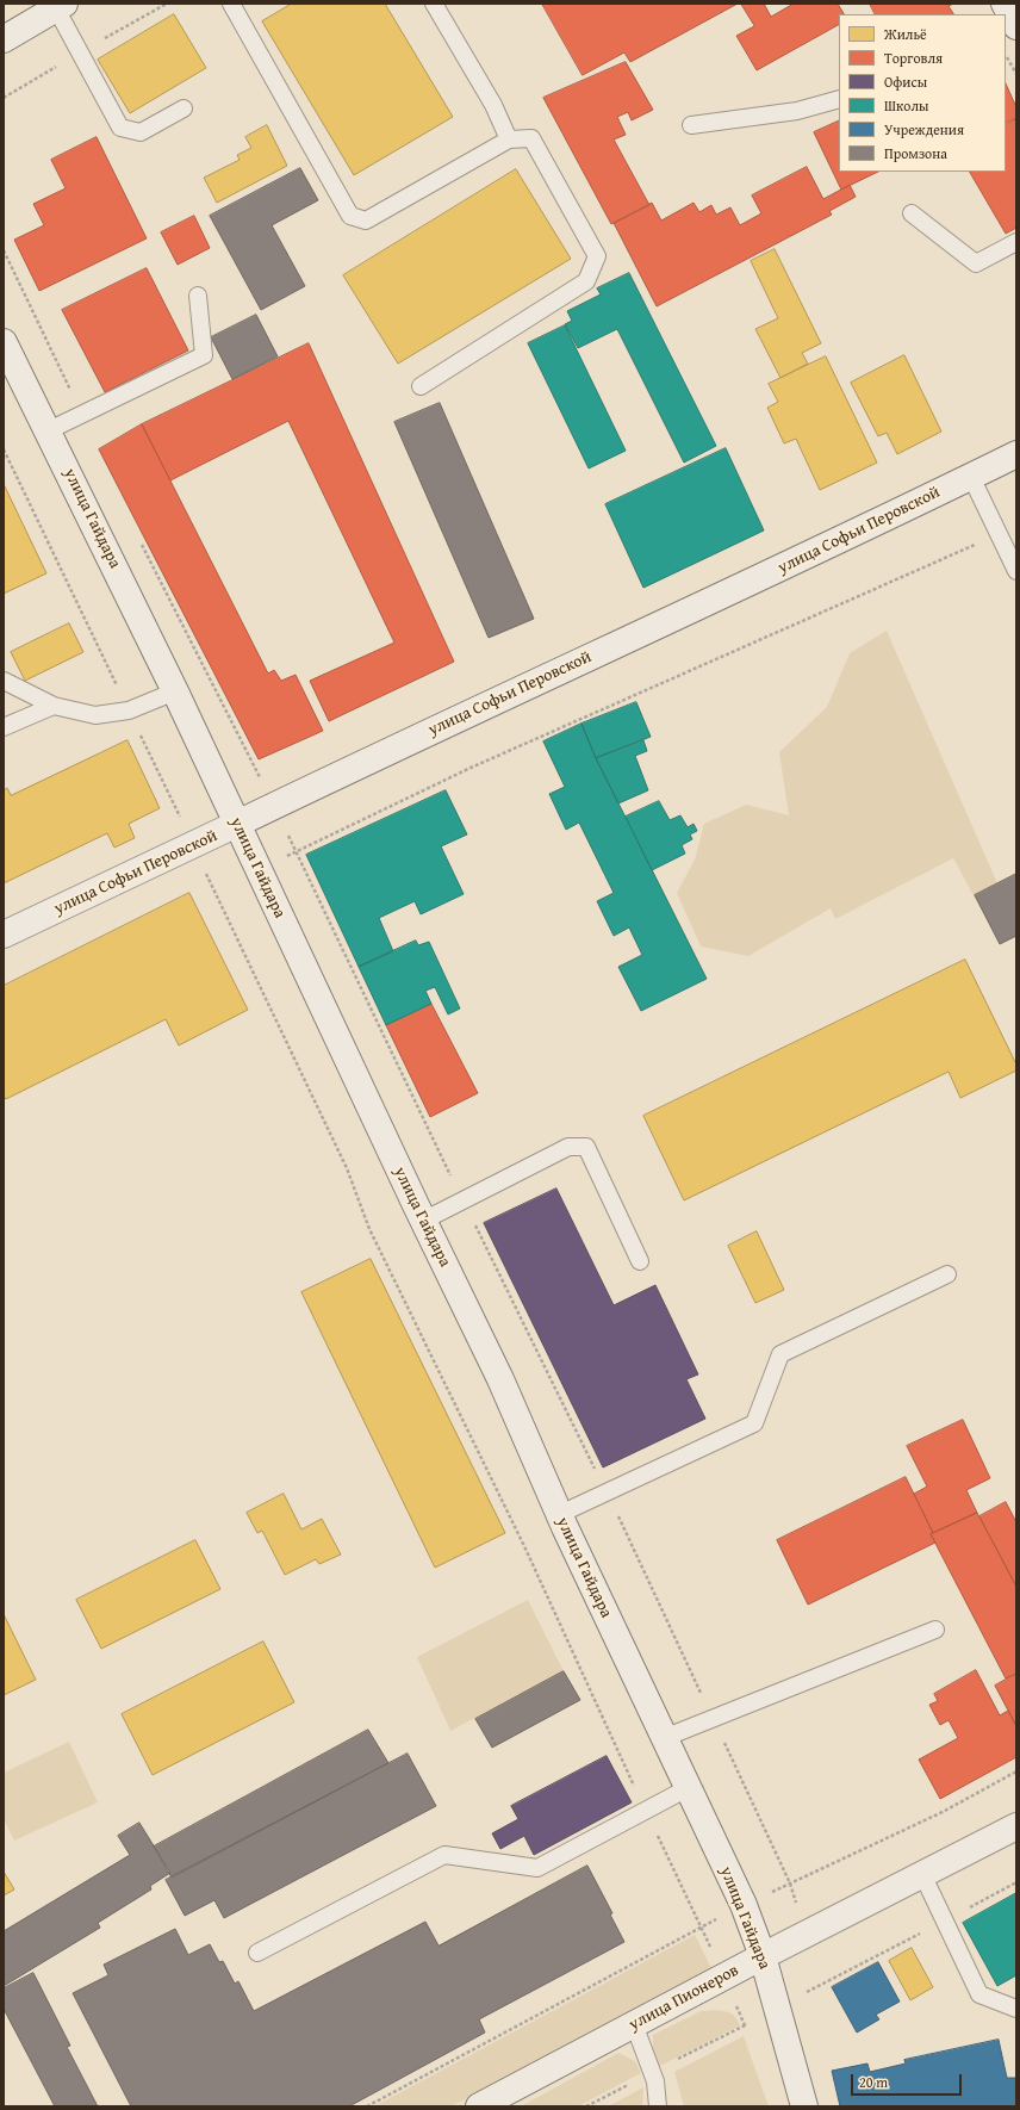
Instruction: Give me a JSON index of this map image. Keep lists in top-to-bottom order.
{
  "streets": {
    "street": ["улица Гайдара", "улица Софьи Перовской", "улица Пионеров"]
  },
  "crossings": [
    ["улица Гайдара", "улица Софьи Перовской"],
    ["улица Гайдара", "улица Пионеров"]
  ],
  "legend": [
    "Жильё",
    "Торговля",
    "Офисы",
    "Школы",
    "Учреждения",
    "Промзона"
  ],
  "scale_bar": "20 m"
}
